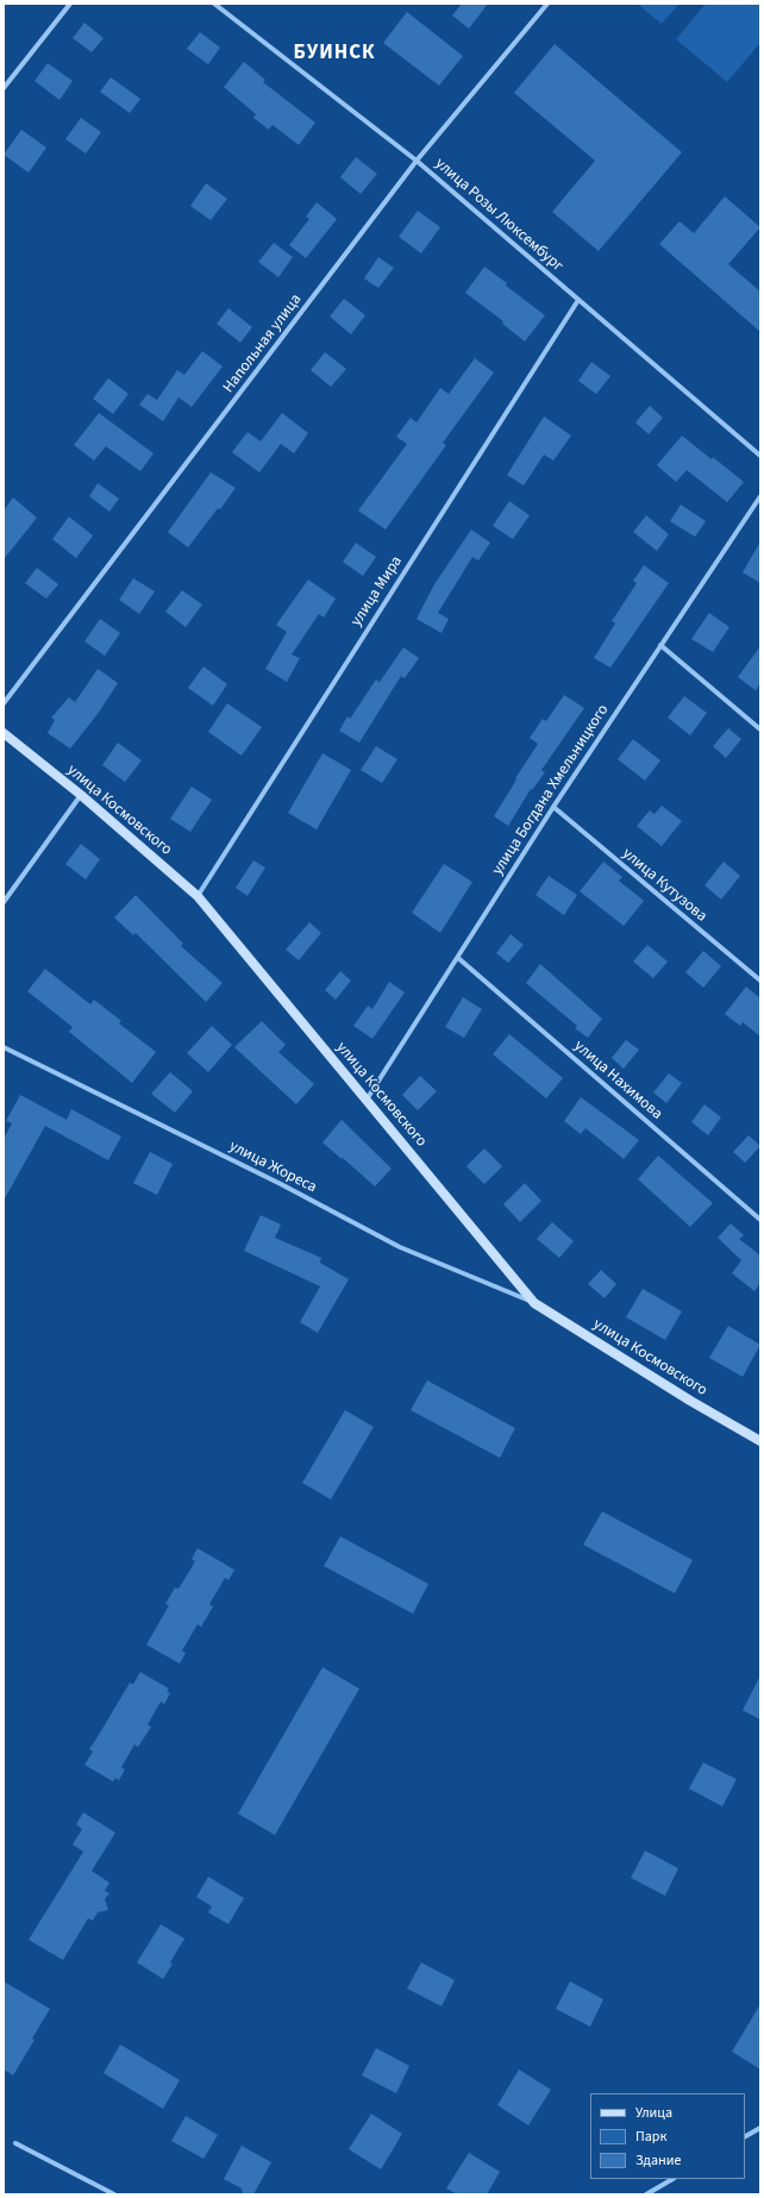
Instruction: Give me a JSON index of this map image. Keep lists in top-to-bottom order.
{
  "streets": {
    "main road": ["улица Космовского"],
    "street": [
      "улица Розы Люксембург",
      "Напольная улица",
      "улица Мира",
      "улица Богдана Хмельницкого",
      "улица Кутузова",
      "улица Нахимова",
      "улица Жореса"
    ]
  },
  "crossings": [
    ["улица Розы Люксембург", "Напольная улица"],
    ["улица Розы Люксембург", "улица Мира"],
    ["улица Мира", "улица Космовского"],
    ["улица Богдана Хмельницкого", "улица Космовского"],
    ["улица Богдана Хмельницкого", "улица Кутузова"],
    ["улица Богдана Хмельницкого", "улица Нахимова"],
    ["улица Космовского", "улица Жореса"]
  ],
  "districts": ["БУИНСК"],
  "legend": ["Улица", "Парк", "Здание"]
}
